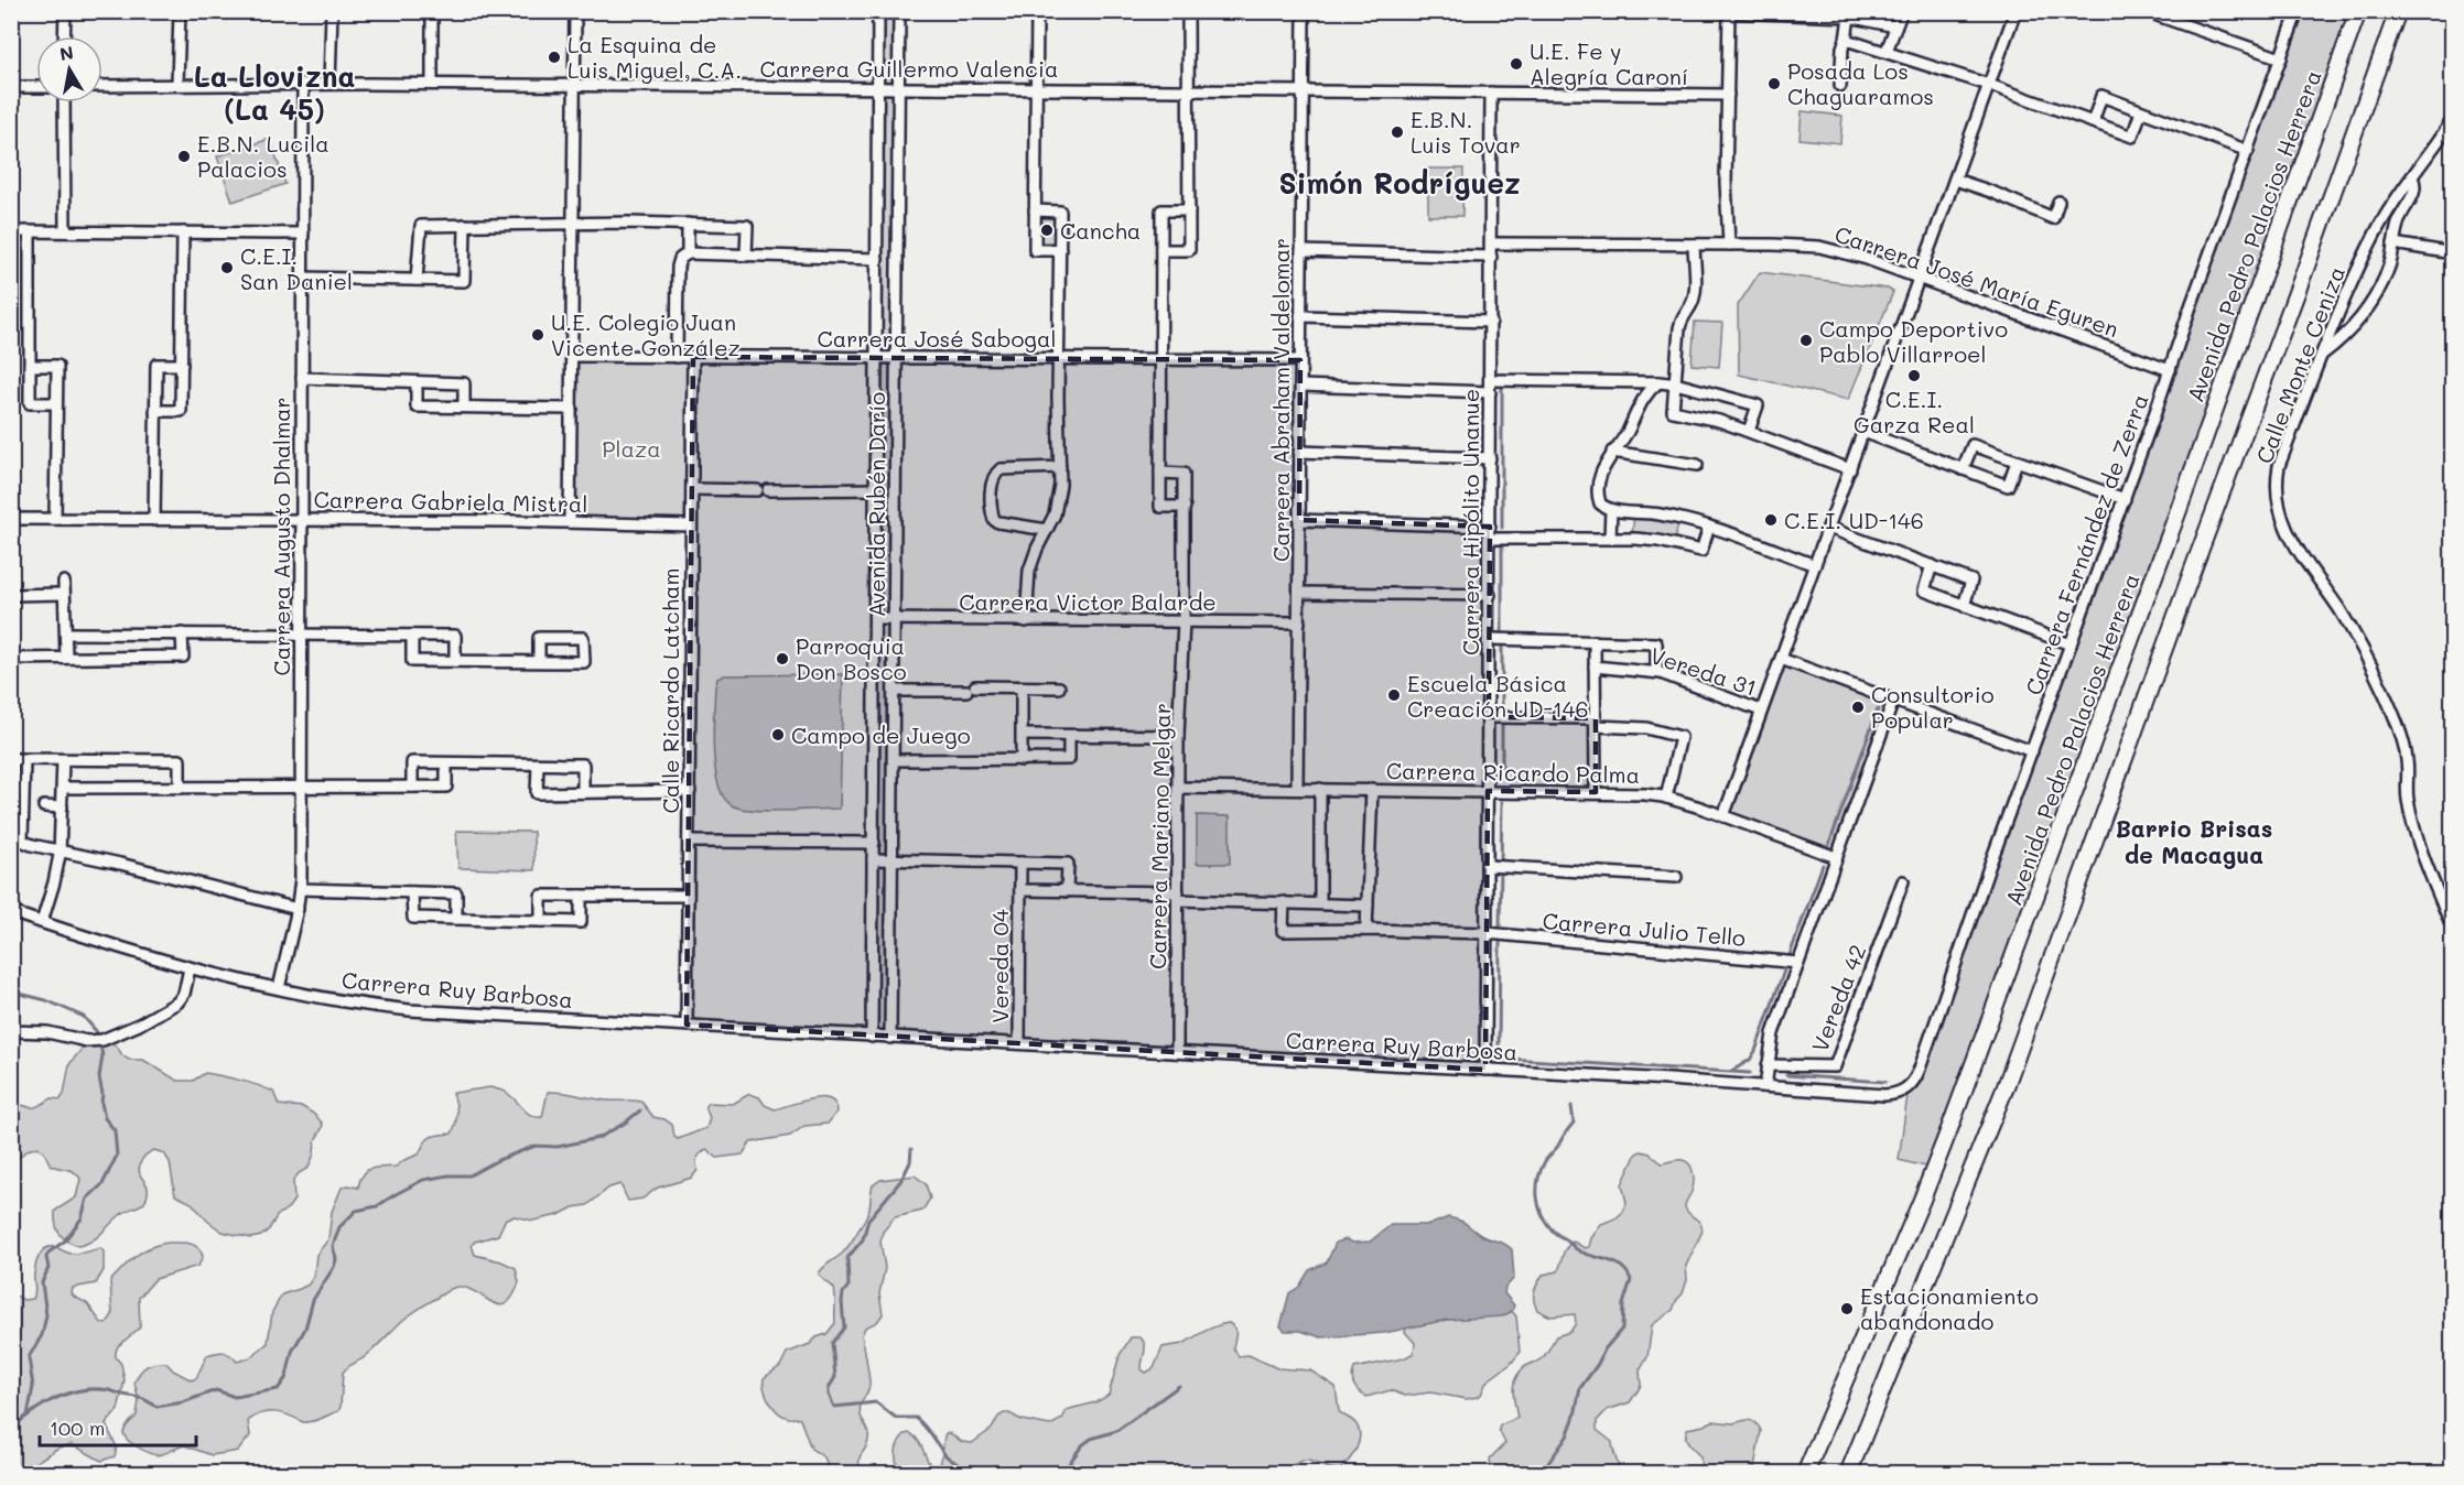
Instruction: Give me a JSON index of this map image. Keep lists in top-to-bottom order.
{
  "streets": {
    "main road": ["Avenida Pedro Palacios Herrera"],
    "street": [
      "Carrera Guillermo Valencia",
      "Carrera José María Eguren",
      "Carrera José Sabogal",
      "Calle Monte Ceniza",
      "Carrera Abraham Valdelomar",
      "Carrera Gabriela Mistral",
      "Avenida Rubén Darío",
      "Carrera Hipólito Unanue",
      "Carrera Augusto Dhalmar",
      "Carrera Fernández de Zerra",
      "Carrera Victor Balarde",
      "Vereda 31",
      "Calle Ricardo Latcham",
      "Carrera Ricardo Palma",
      "Carrera Mariano Melgar",
      "Carrera Julio Tello",
      "Vereda 04",
      "Carrera Ruy Barbosa",
      "Vereda 42"
    ]
  },
  "crossings": [
    ["Carrera Guillermo Valencia", "Carrera Abraham Valdelomar"],
    ["Carrera Guillermo Valencia", "Avenida Rubén Darío"],
    ["Carrera Guillermo Valencia", "Carrera Hipólito Unanue"],
    ["Carrera Guillermo Valencia", "Carrera Augusto Dhalmar"],
    ["Carrera José María Eguren", "Carrera Hipólito Unanue"],
    ["Carrera José María Eguren", "Carrera Fernández de Zerra"],
    ["Carrera José Sabogal", "Carrera Abraham Valdelomar"],
    ["Carrera José Sabogal", "Avenida Rubén Darío"],
    ["Carrera José Sabogal", "Calle Ricardo Latcham"],
    ["Carrera Abraham Valdelomar", "Carrera Victor Balarde"],
    ["Carrera Abraham Valdelomar", "Carrera Ricardo Palma"],
    ["Carrera Gabriela Mistral", "Carrera Augusto Dhalmar"],
    ["Carrera Gabriela Mistral", "Calle Ricardo Latcham"],
    ["Avenida Rubén Darío", "Carrera Victor Balarde"],
    ["Avenida Rubén Darío", "Carrera Ruy Barbosa"],
    ["Carrera Hipólito Unanue", "Vereda 31"],
    ["Carrera Hipólito Unanue", "Carrera Ricardo Palma"],
    ["Carrera Hipólito Unanue", "Carrera Julio Tello"],
    ["Carrera Hipólito Unanue", "Carrera Ruy Barbosa"],
    ["Carrera Augusto Dhalmar", "Carrera Ruy Barbosa"],
    ["Carrera Fernández de Zerra", "Carrera Ruy Barbosa"],
    ["Carrera Victor Balarde", "Carrera Mariano Melgar"],
    ["Calle Ricardo Latcham", "Carrera Ruy Barbosa"],
    ["Carrera Ricardo Palma", "Carrera Mariano Melgar"],
    ["Carrera Mariano Melgar", "Carrera Ruy Barbosa"],
    ["Vereda 04", "Carrera Ruy Barbosa"]
  ],
  "districts": ["La Llovizna (La 45)", "Simón Rodríguez", "Barrio Brisas de Macagua"],
  "parks": ["Plaza"],
  "places": [
    "La Esquina de Luis Miguel, C.A.",
    "U.E. Fe y Alegría Caroní",
    "Posada Los Chaguaramos",
    "E.B.N. Luis Tovar",
    "E.B.N. Lucila Palacios",
    "Cancha",
    "C.E.I. San Daniel",
    "U.E. Colegio Juan Vicente González",
    "Campo Deportivo Pablo Villarroel",
    "C.E.I. Garza Real",
    "C.E.I. UD-146",
    "Parroquia Don Bosco",
    "Escuela Básica Creación UD-146",
    "Consultorio Popular",
    "Campo de Juego",
    "Estacionamiento abandonado"
  ],
  "scale_bar": "100 m",
  "north": "top"
}
